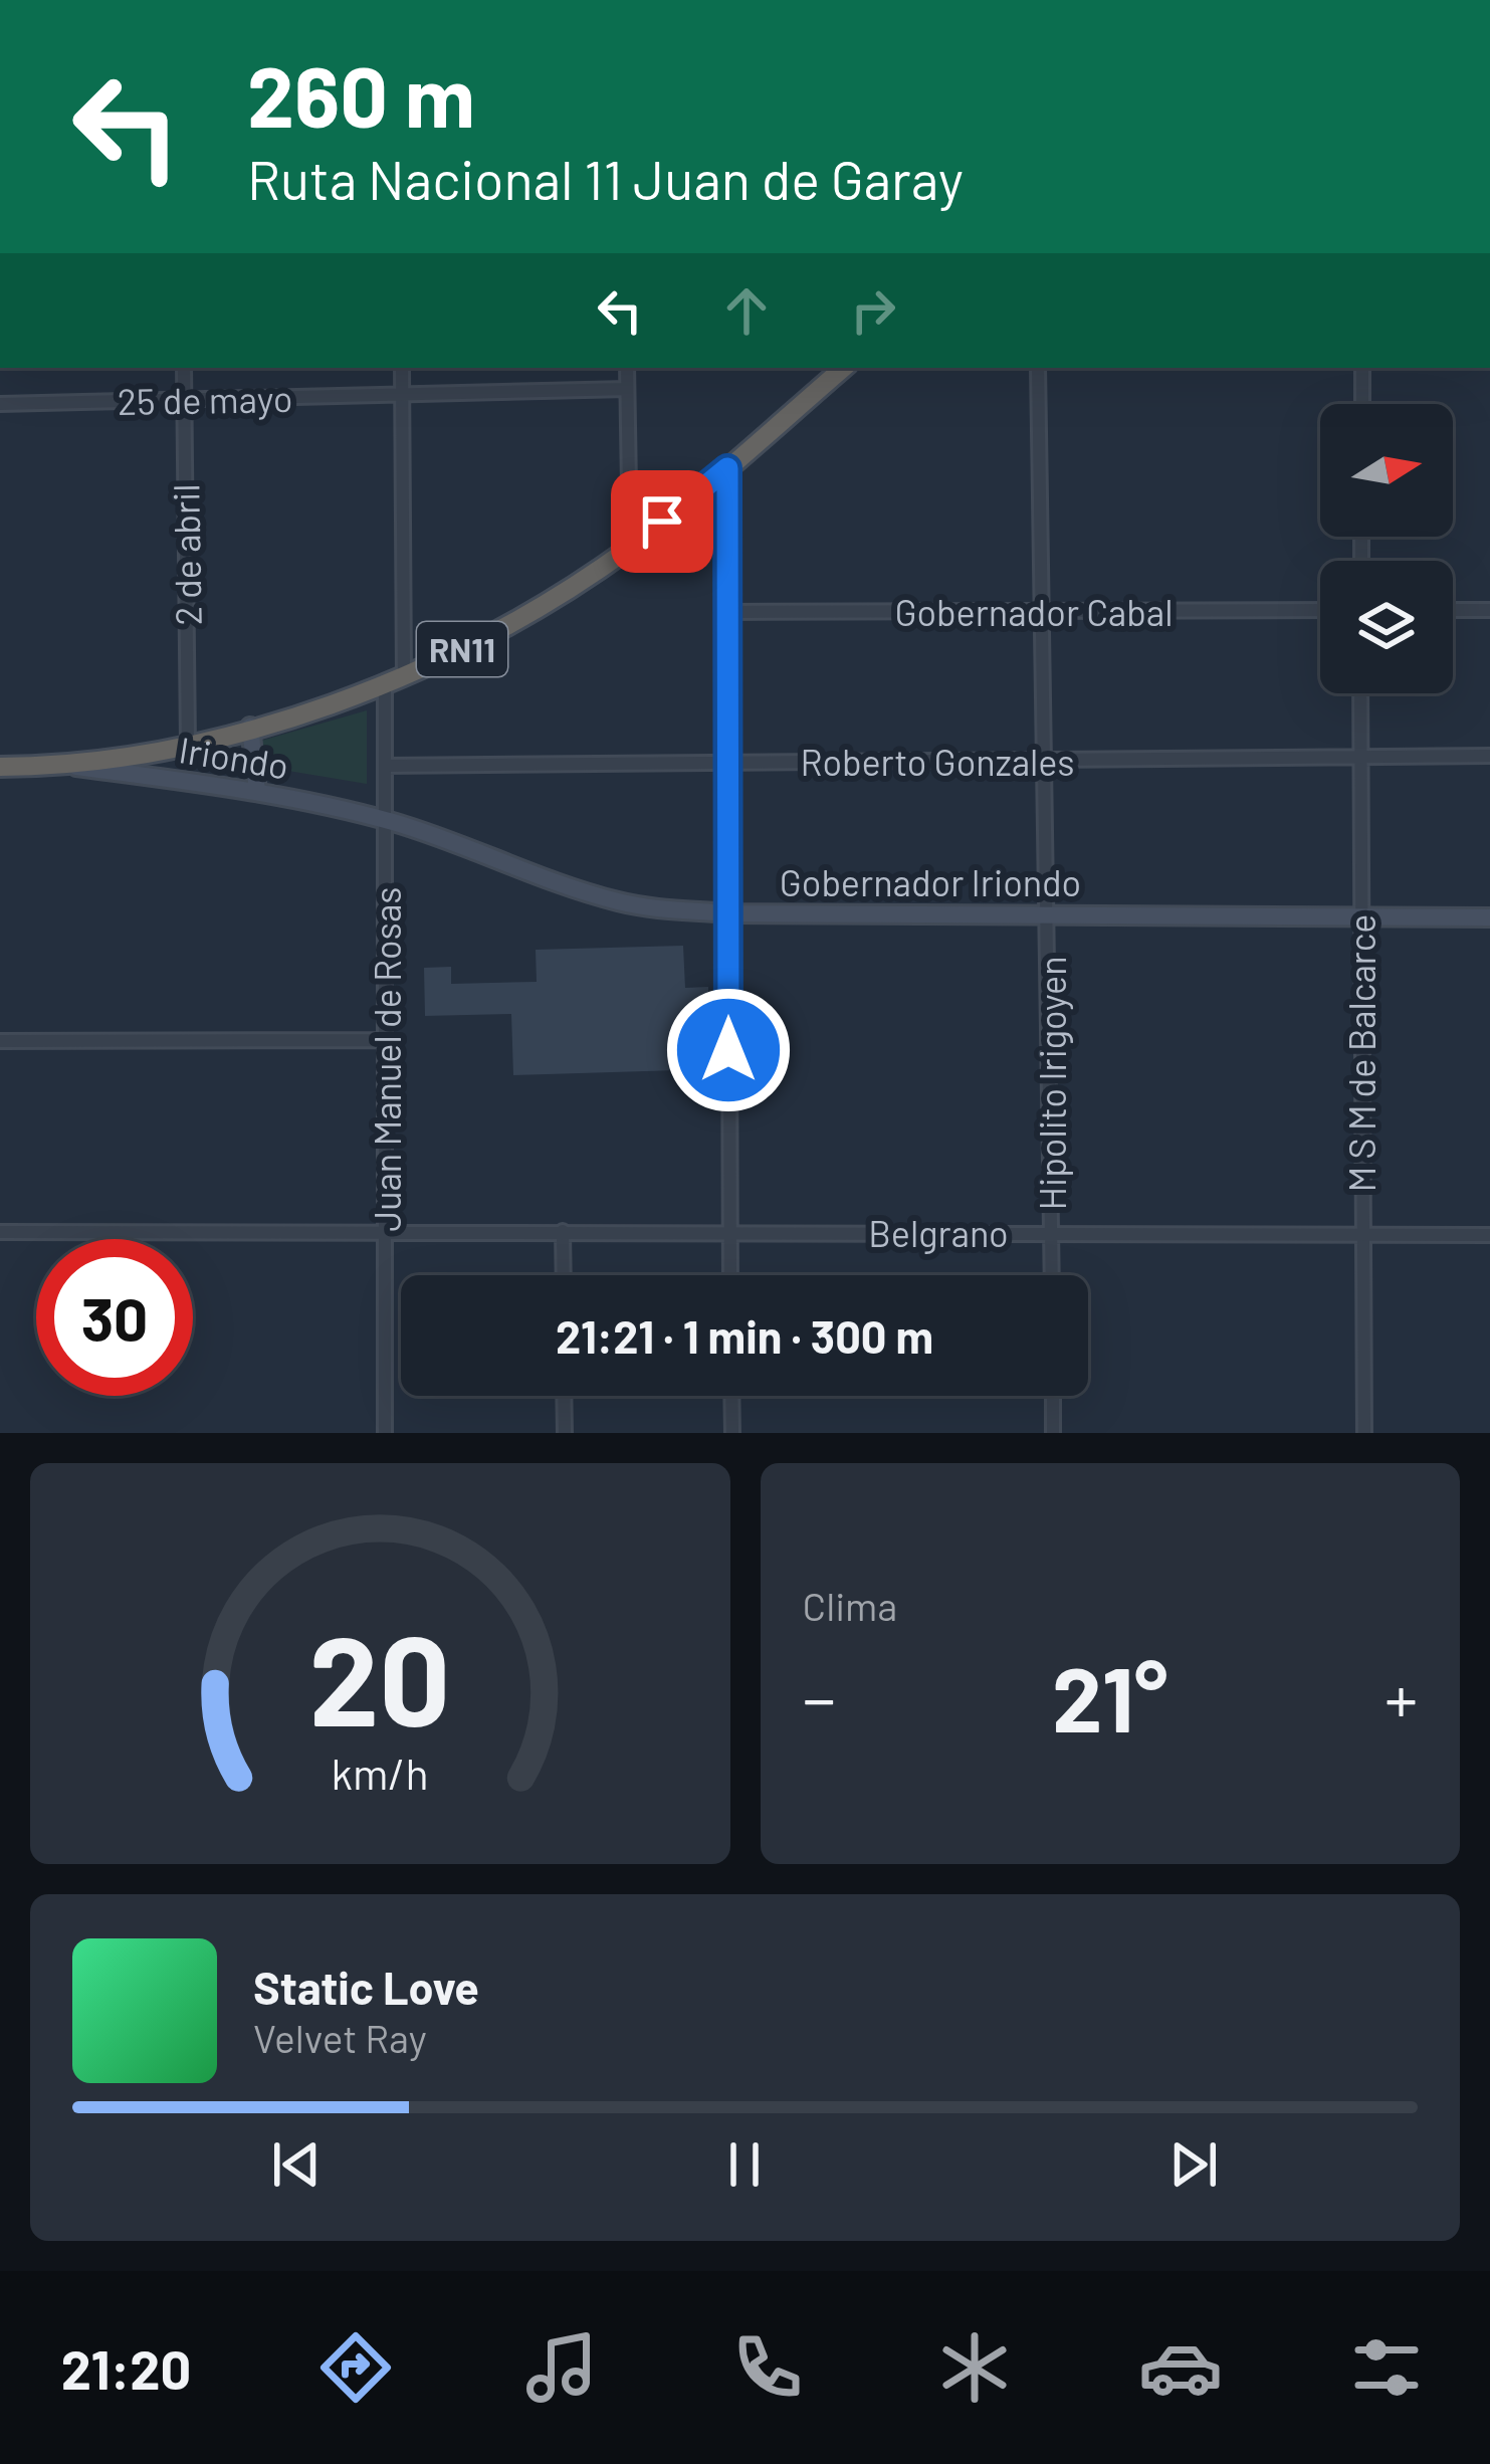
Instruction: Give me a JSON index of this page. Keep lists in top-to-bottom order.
{
  "streets": {
    "highway": ["RN11"],
    "main road": ["Iriondo", "Gobernador Iriondo"],
    "street": [
      "25 de mayo",
      "2 de abril",
      "Gobernador Cabal",
      "Roberto Gonzales",
      "M S M de Balcarce",
      "Juan Manuel de Rosas",
      "Hipolito Irigoyen",
      "Belgrano"
    ]
  },
  "crossings": [
    ["25 de mayo", "2 de abril"],
    ["2 de abril", "RN11"],
    ["Gobernador Cabal", "Hipolito Irigoyen"],
    ["RN11", "Iriondo"],
    ["RN11", "Juan Manuel de Rosas"],
    ["Iriondo", "Gobernador Iriondo"],
    ["Iriondo", "Juan Manuel de Rosas"],
    ["Roberto Gonzales", "M S M de Balcarce"],
    ["Roberto Gonzales", "Juan Manuel de Rosas"],
    ["Roberto Gonzales", "Hipolito Irigoyen"],
    ["Gobernador Iriondo", "M S M de Balcarce"],
    ["Gobernador Iriondo", "Juan Manuel de Rosas"],
    ["Gobernador Iriondo", "Hipolito Irigoyen"],
    ["M S M de Balcarce", "Belgrano"],
    ["Juan Manuel de Rosas", "Belgrano"],
    ["Hipolito Irigoyen", "Belgrano"]
  ],
  "north": "right",
  "page": {
    "turn": ["260 m", "Ruta Nacional 11 Juan de Garay"],
    "limit": "30",
    "trip": "21:21 · 1 min · 300 m",
    "tile": "Clima",
    "heat": ["−", "21°", "+"],
    "song": ["Static Love", "Velvet Ray"],
    "tabs": "21:20",
    "gauge": ["20", "km/h"]
  }
}
